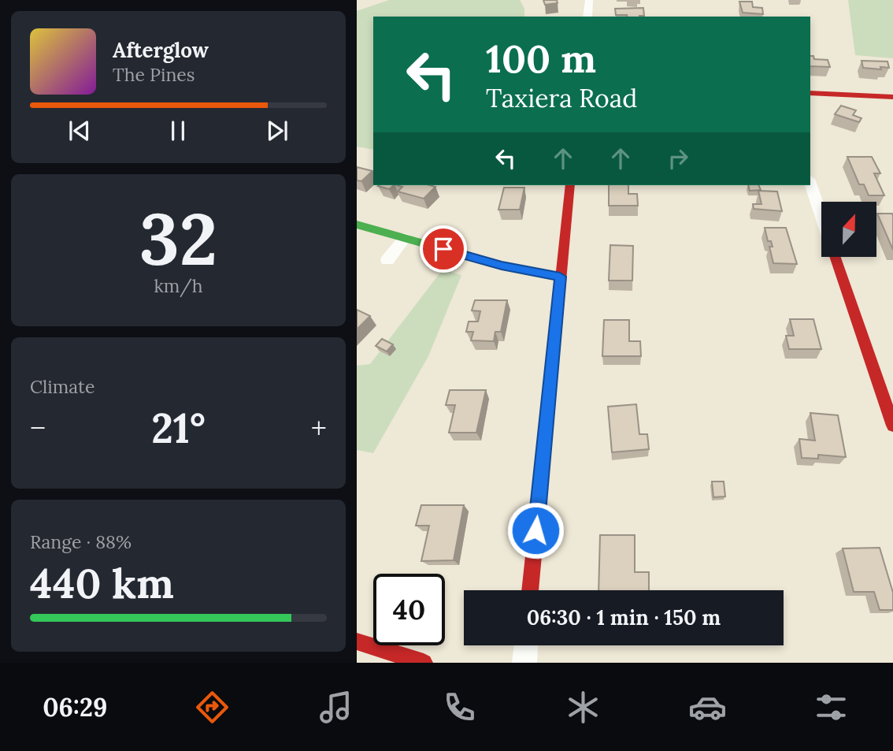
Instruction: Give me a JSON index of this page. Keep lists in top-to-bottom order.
{
  "north": "top",
  "page": {
    "turn": ["100 m", "Taxiera Road"],
    "song": ["Afterglow", "The Pines"],
    "tile": [
      ["32", "km/h"],
      "Climate",
      ["Range · 88%", "440 km"]
    ],
    "heat": ["−", "21°", "+"],
    "limit": "40",
    "trip": "06:30 · 1 min · 150 m",
    "tabs": "06:29"
  }
}
